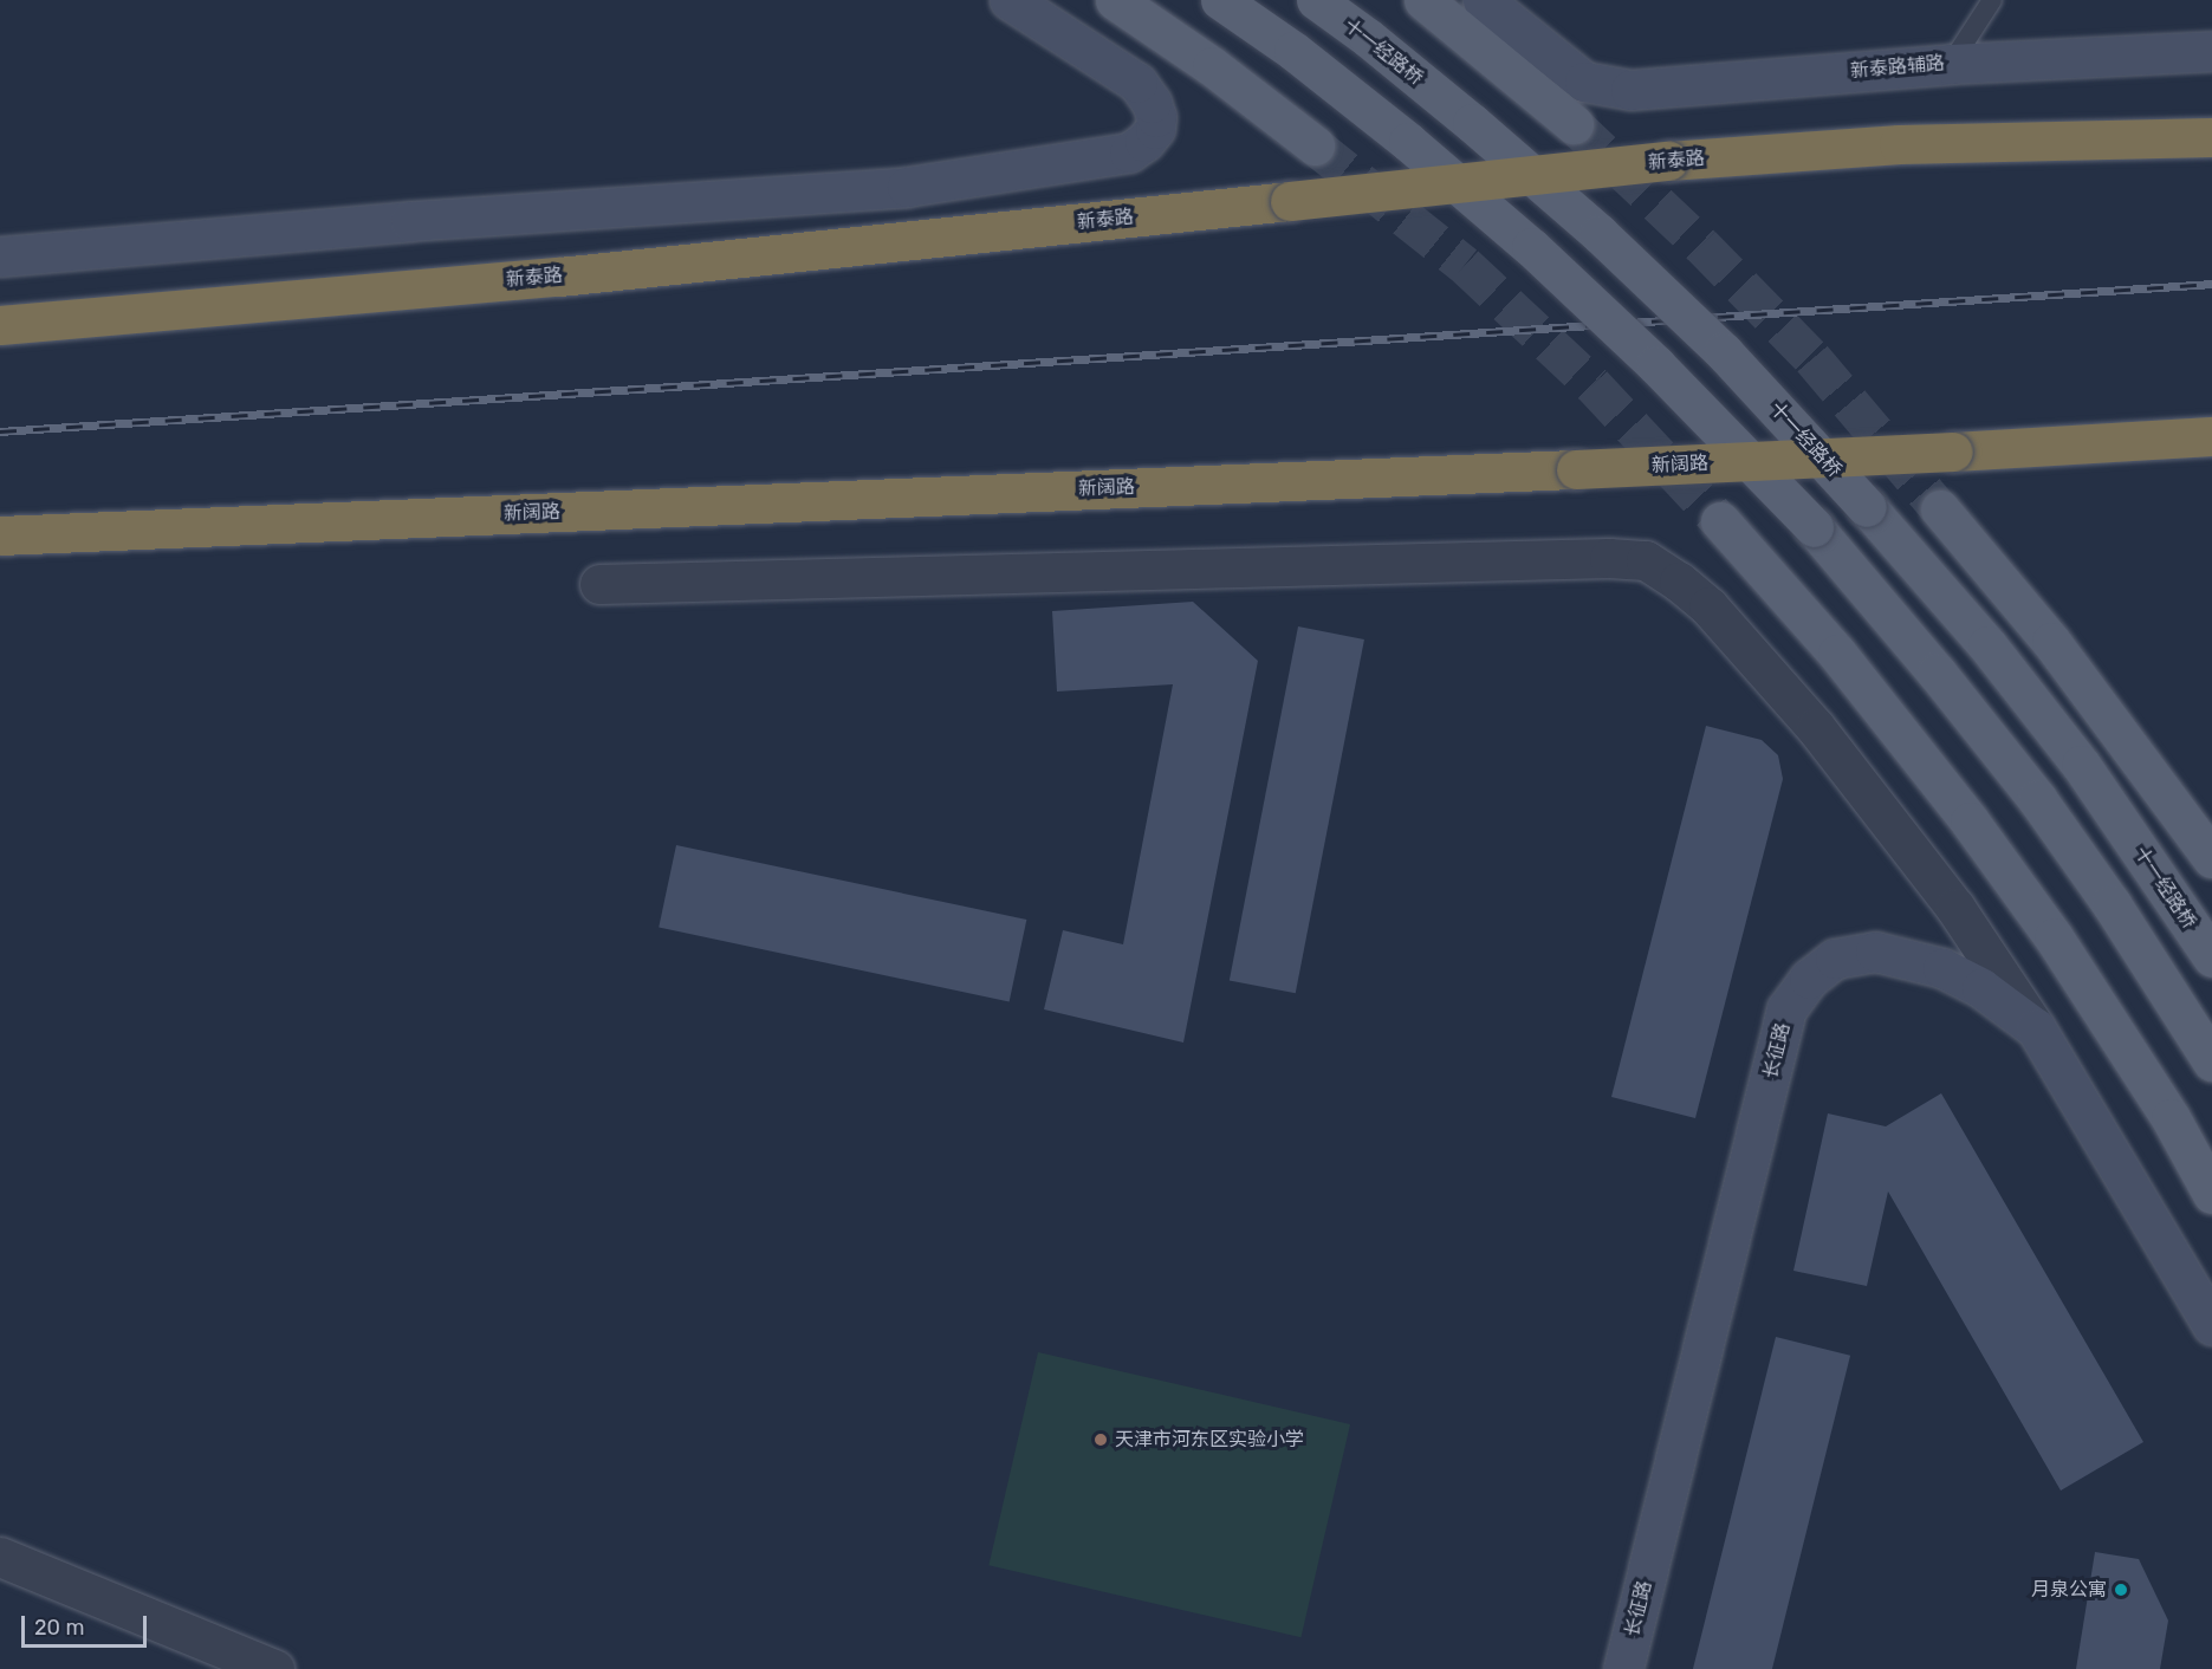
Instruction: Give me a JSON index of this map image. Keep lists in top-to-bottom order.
{
  "streets": {
    "highway": ["新泰路", "新阔路"],
    "main road": ["十一经路桥"],
    "street": ["新泰路辅路", "长征路"]
  },
  "places": ["天津市河东区实验小学", "月泉公寓"],
  "scale_bar": "20 m"
}
